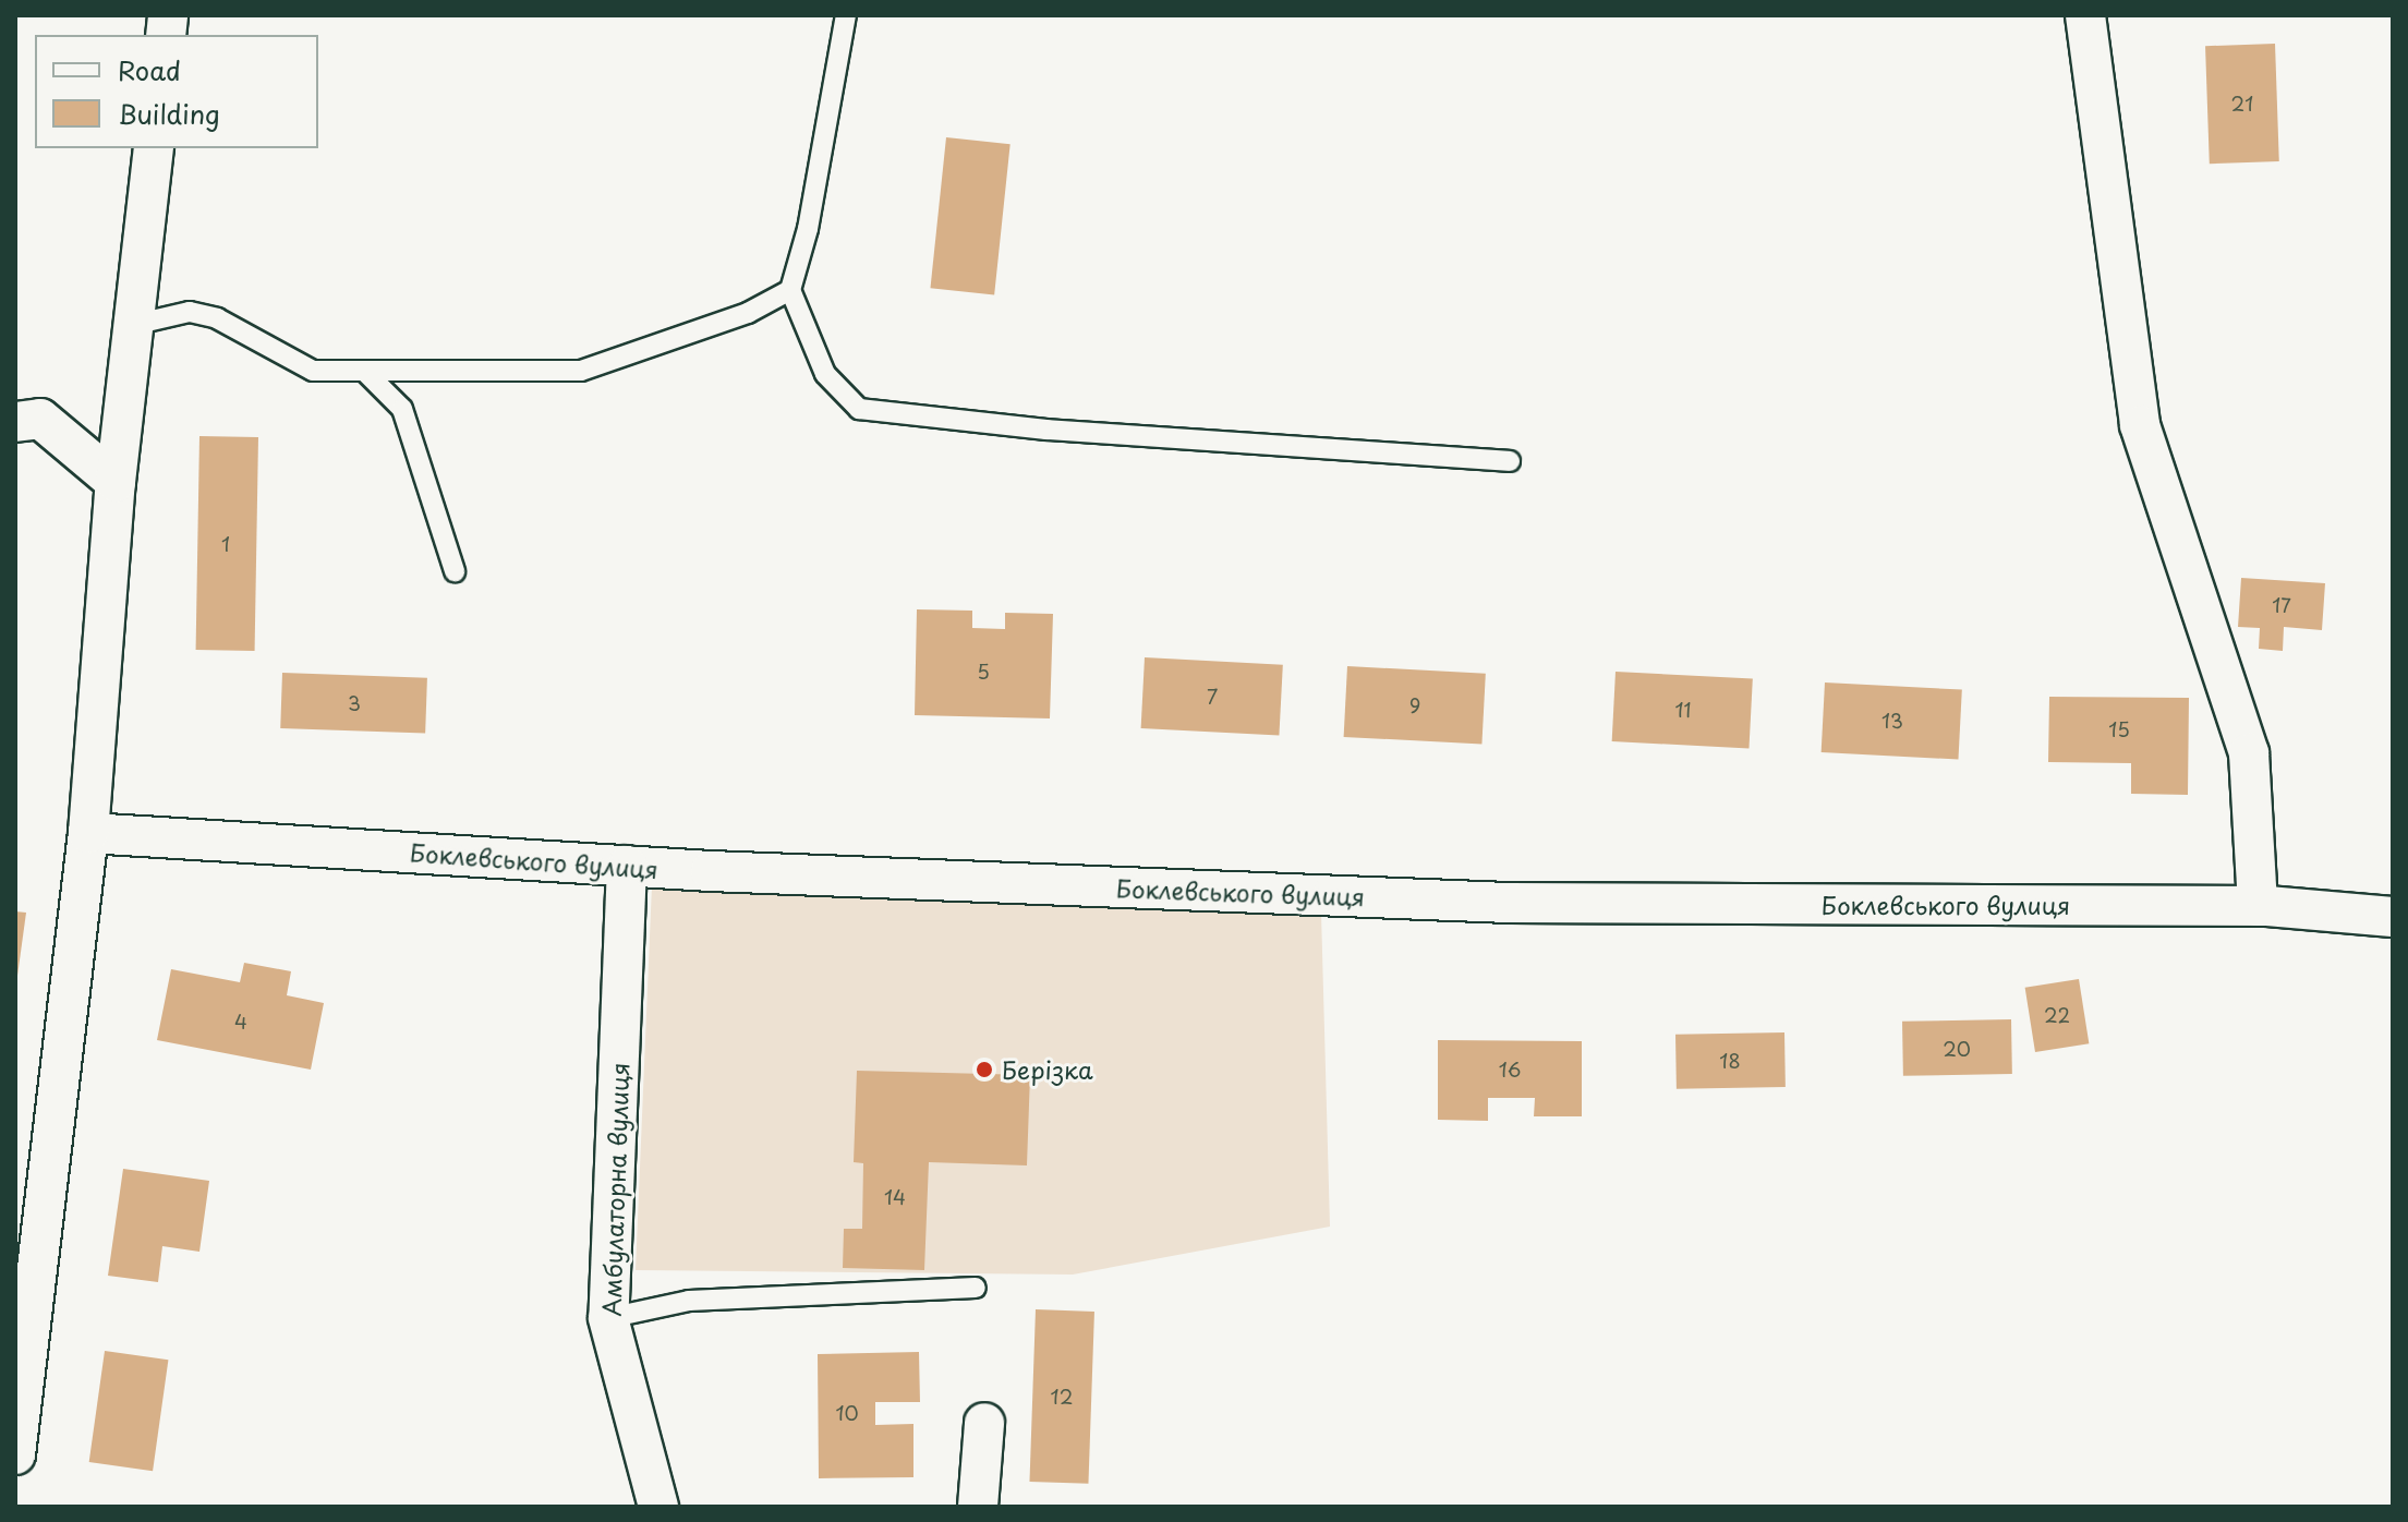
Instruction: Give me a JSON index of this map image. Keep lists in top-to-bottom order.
{
  "streets": {
    "street": ["Боклевського вулиця", "Амбулаторна вулиця"]
  },
  "crossings": [
    ["Боклевського вулиця", "Амбулаторна вулиця"]
  ],
  "places": ["Берізка"],
  "house_numbers": [
    "21",
    "1",
    "17",
    "5",
    "7",
    "3",
    "9",
    "11",
    "13",
    "15",
    "22",
    "4",
    "20",
    "18",
    "16",
    "14",
    "12",
    "10"
  ],
  "legend": ["Road", "Building"]
}
